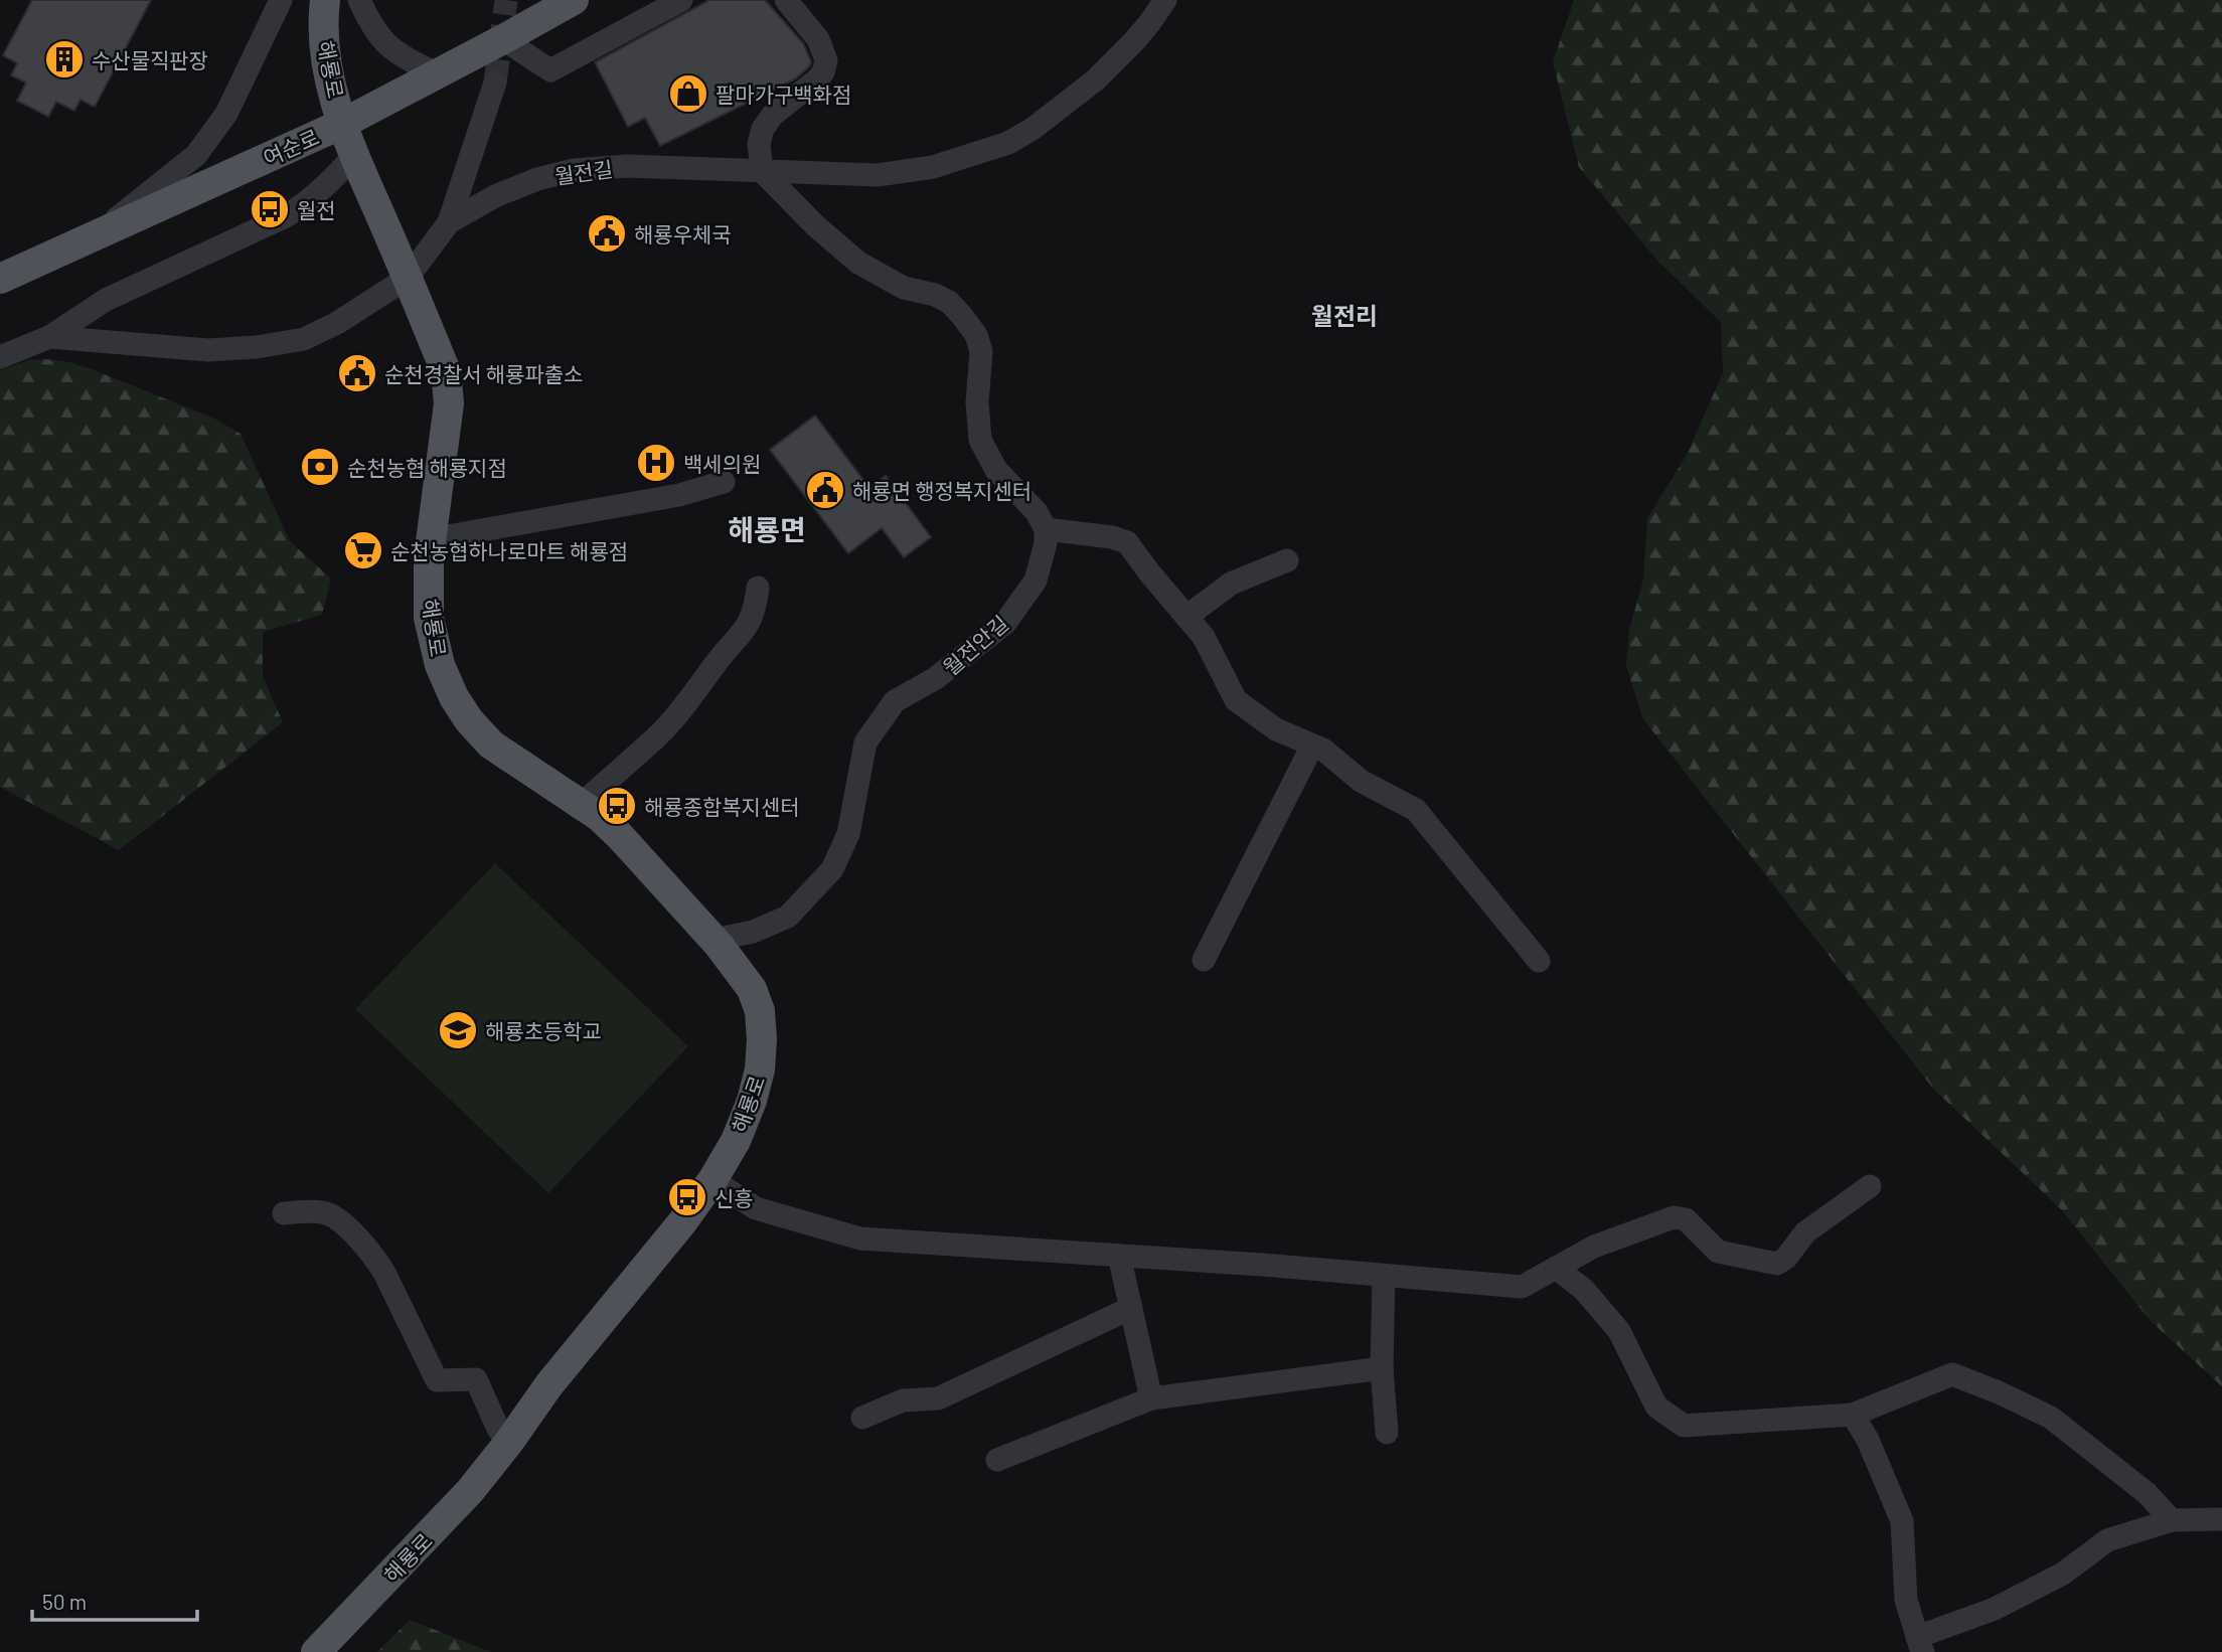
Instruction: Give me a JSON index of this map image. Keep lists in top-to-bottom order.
{
  "streets": {
    "main road": ["해룡로", "여순로"],
    "street": ["월전길", "월전안길"]
  },
  "crossings": [
    ["해룡로", "여순로"],
    ["해룡로", "월전길"],
    ["해룡로", "월전안길"]
  ],
  "districts": ["월전리", "해룡면"],
  "places": {
    "building": ["수산물직판장"],
    "shop": ["팔마가구백화점"],
    "bus stop": ["월전", "해룡종합복지센터", "신흥"],
    "public building": ["해룡우체국", "순천경찰서 해룡파출소", "해룡면 행정복지센터"],
    "hospital": ["백세의원"],
    "bank": ["순천농협 해룡지점"],
    "supermarket": ["순천농협하나로마트 해룡점"],
    "school or university": ["해룡초등학교"]
  },
  "scale_bar": "50 m"
}
